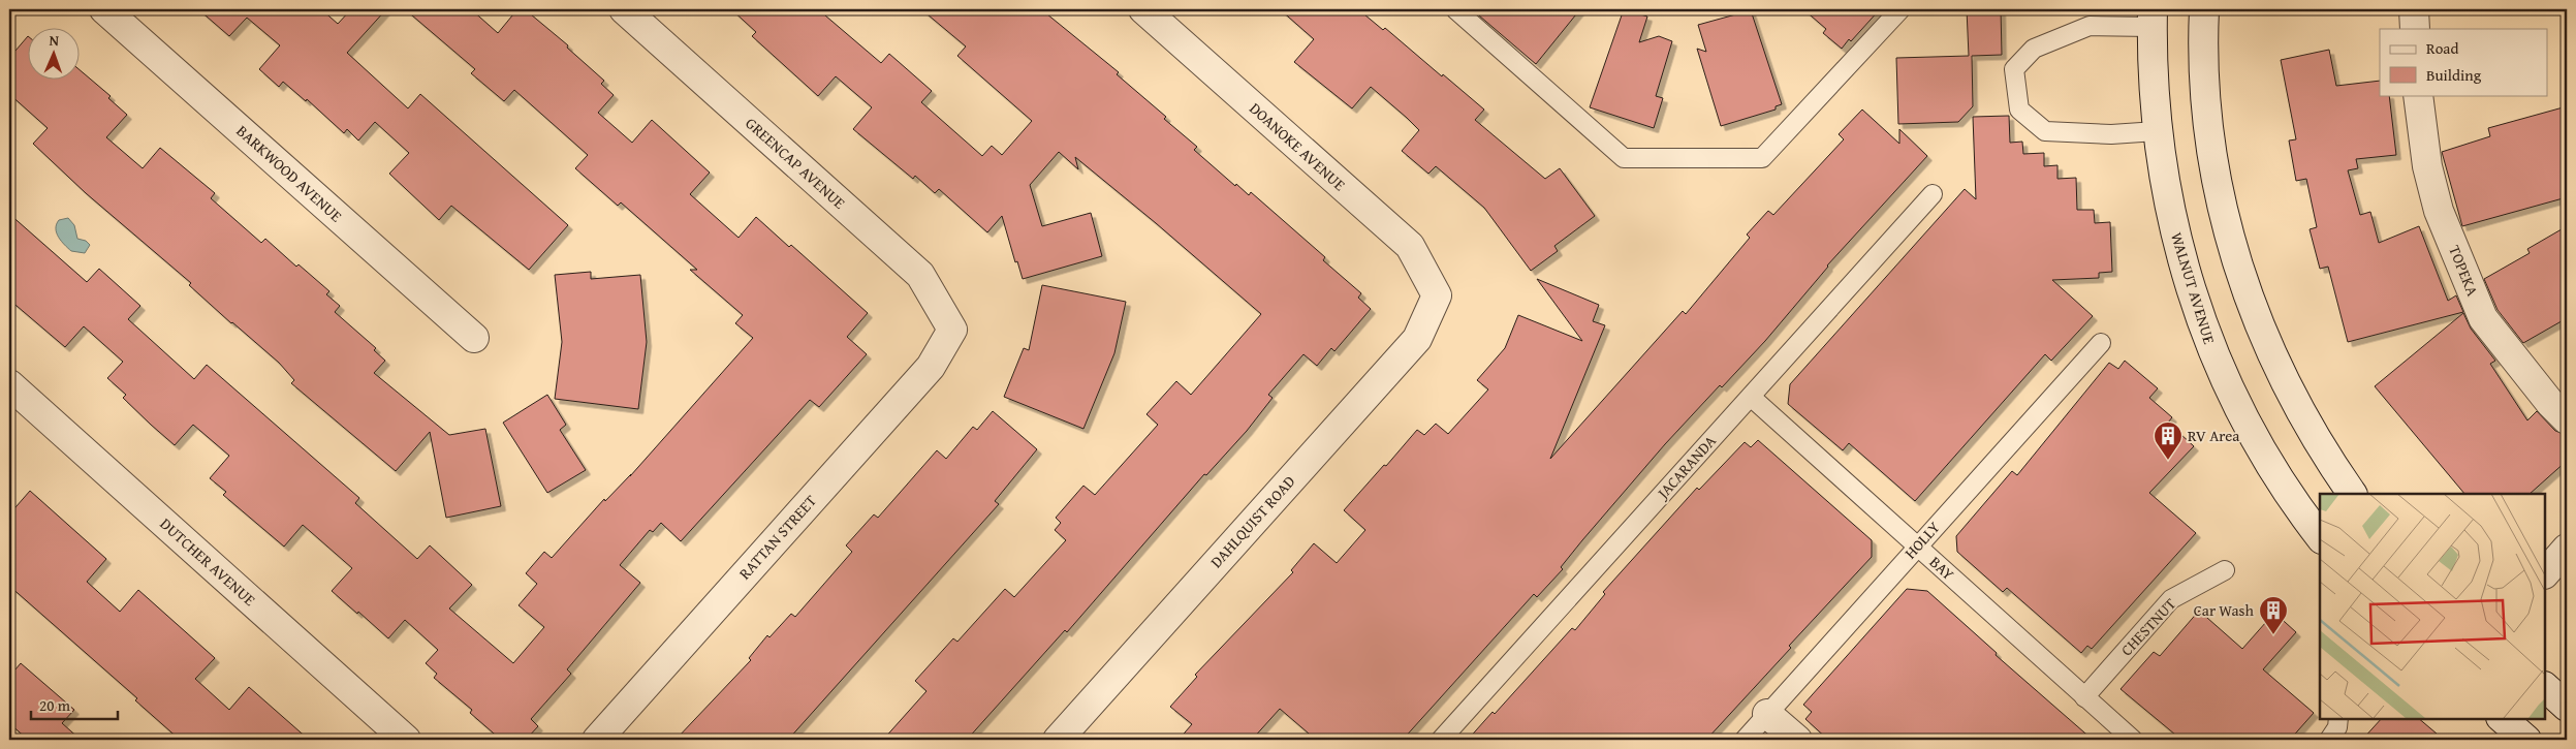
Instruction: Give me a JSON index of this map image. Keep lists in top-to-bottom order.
{
  "streets": {
    "street": [
      "DOANOKE AVENUE",
      "GREENCAP AVENUE",
      "BARKWOOD AVENUE",
      "TOPEKA",
      "WALNUT AVENUE",
      "DAHLQUIST ROAD",
      "RATTAN STREET",
      "DUTCHER AVENUE"
    ],
    "lane": [
      "JACARANDA",
      "HOLLY",
      "BAY",
      "CHESTNUT"
    ]
  },
  "crossings": [
    ["DOANOKE AVENUE", "DAHLQUIST ROAD"],
    ["GREENCAP AVENUE", "RATTAN STREET"],
    ["JACARANDA", "BAY"],
    ["HOLLY", "BAY"],
    ["BAY", "CHESTNUT"]
  ],
  "places": {
    "building": ["RV Area", "Car Wash"]
  },
  "legend": ["Road", "Building"],
  "scale_bar": "20 m",
  "north": "top"
}
